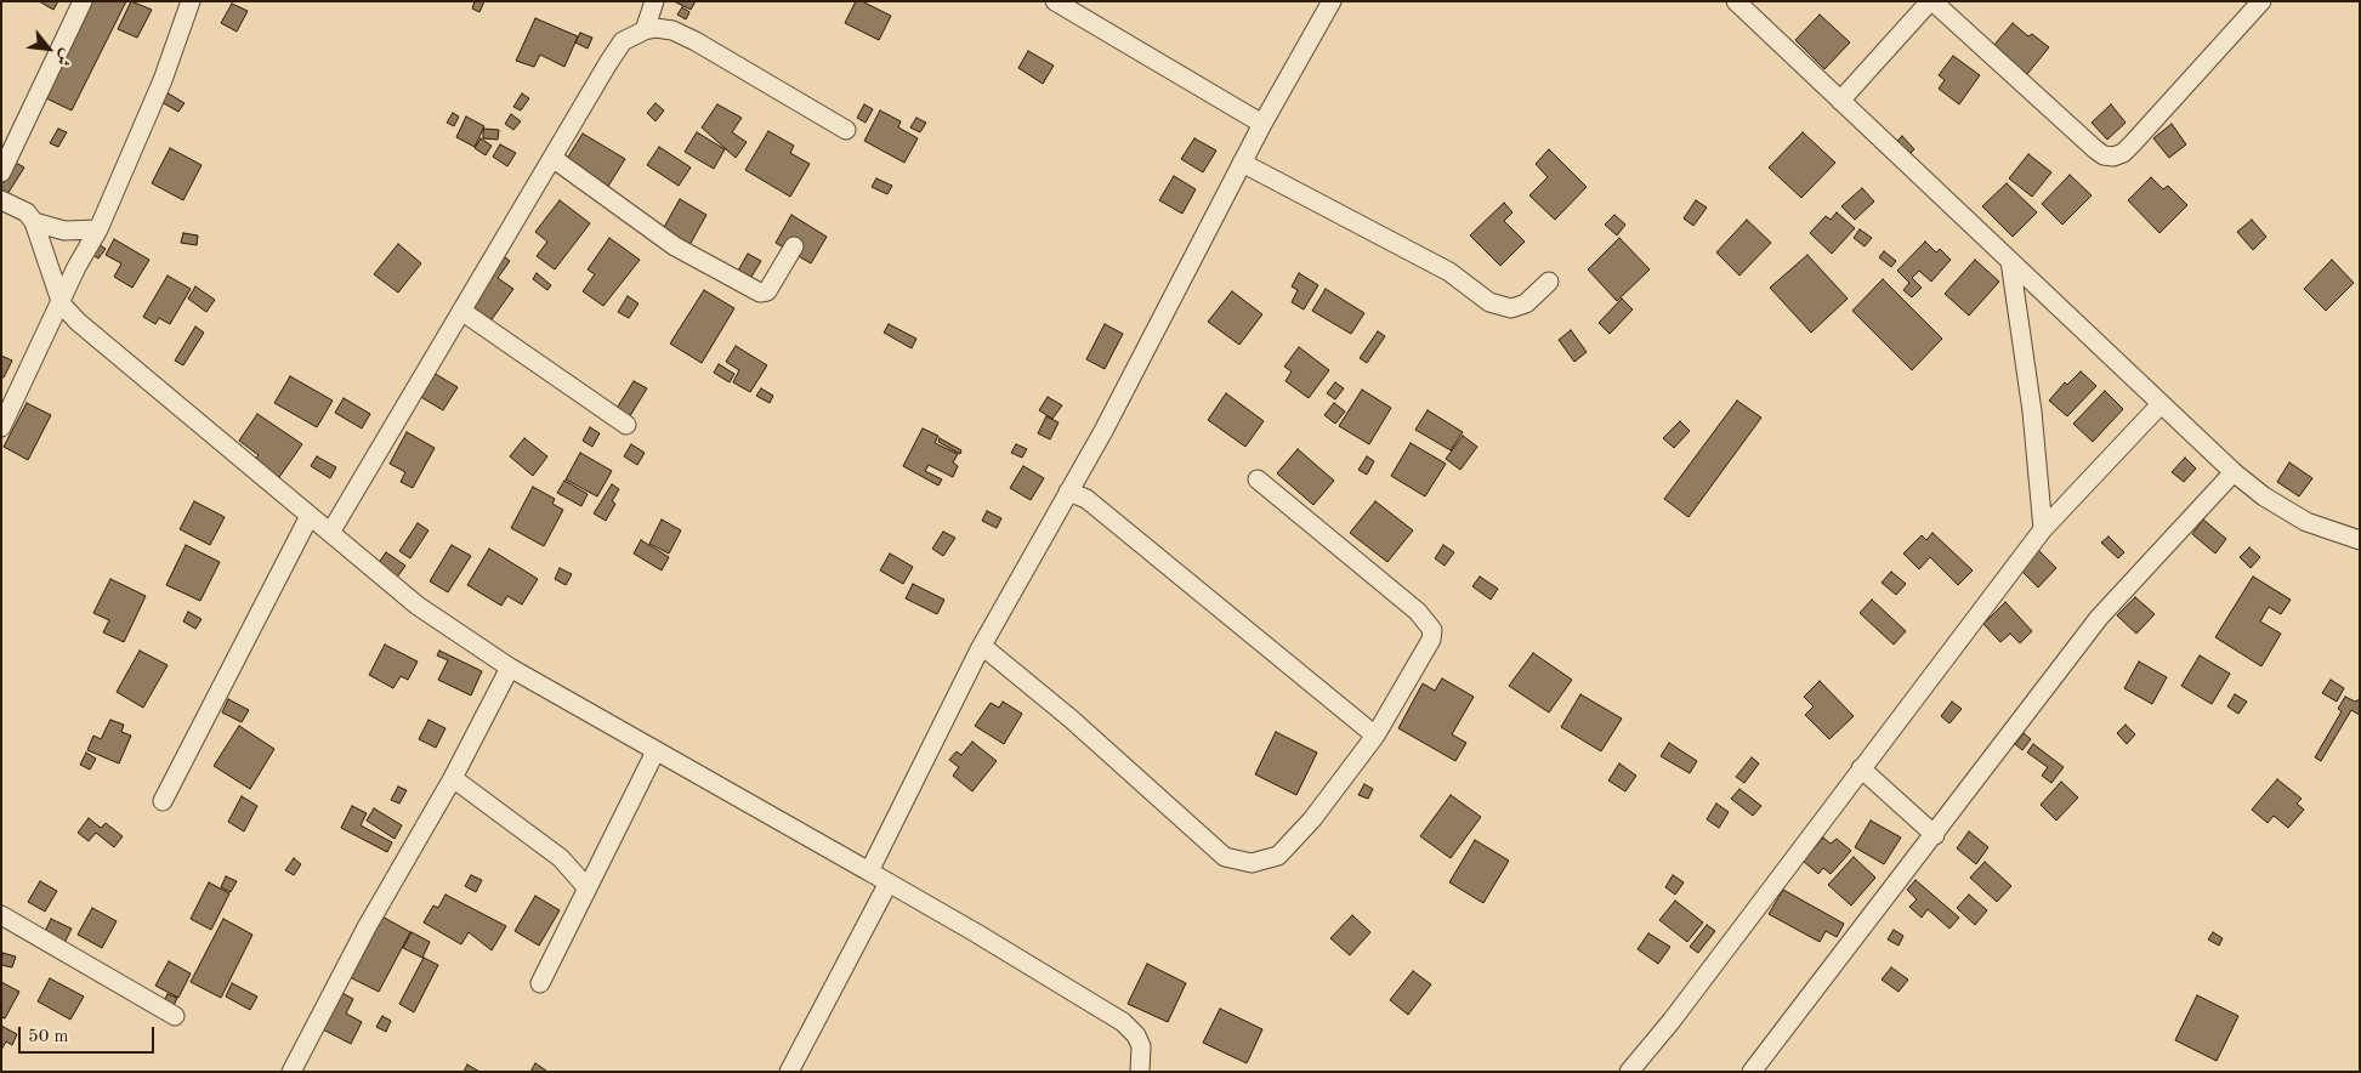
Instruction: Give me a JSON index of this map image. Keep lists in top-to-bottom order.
{
  "scale_bar": "50 m",
  "north": "bottom right"
}
